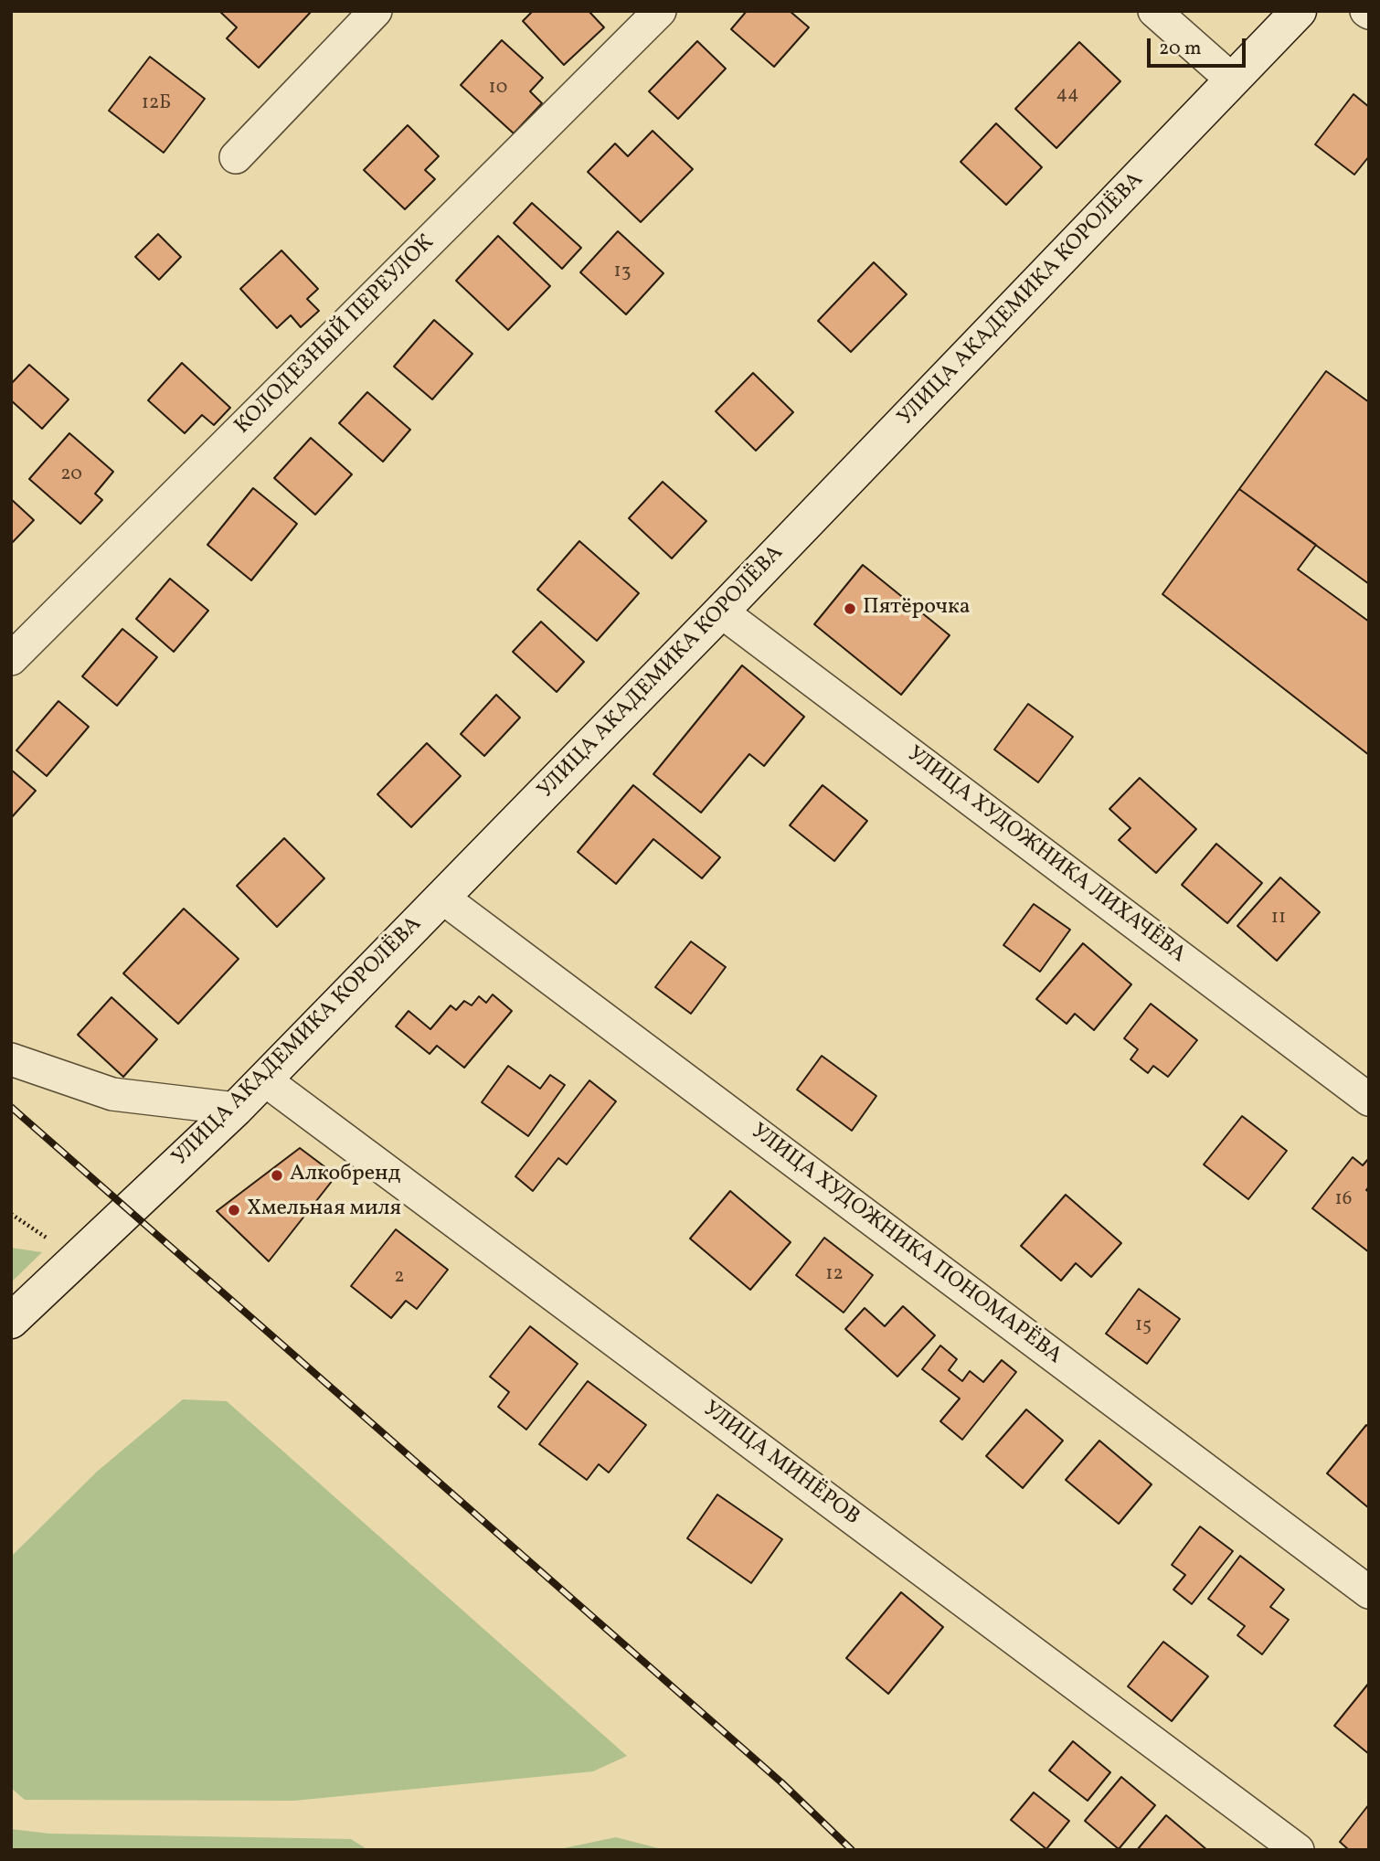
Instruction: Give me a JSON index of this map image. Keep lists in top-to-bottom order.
{
  "streets": {
    "street": [
      "УЛИЦА АКАДЕМИКА КОРОЛЁВА",
      "КОЛОДЕЗНЫЙ ПЕРЕУЛОК",
      "УЛИЦА ХУДОЖНИКА ЛИХАЧЁВА",
      "УЛИЦА ХУДОЖНИКА ПОНОМАРЁВА",
      "УЛИЦА МИНЁРОВ"
    ]
  },
  "crossings": [
    ["УЛИЦА АКАДЕМИКА КОРОЛЁВА", "УЛИЦА ХУДОЖНИКА ЛИХАЧЁВА"],
    ["УЛИЦА АКАДЕМИКА КОРОЛЁВА", "УЛИЦА ХУДОЖНИКА ПОНОМАРЁВА"],
    ["УЛИЦА АКАДЕМИКА КОРОЛЁВА", "УЛИЦА МИНЁРОВ"]
  ],
  "places": ["Пятёрочка", "Алкобренд", "Хмельная миля"],
  "house_numbers": [
    "10",
    "44",
    "12Б",
    "13",
    "20",
    "11",
    "16",
    "12",
    "2",
    "15"
  ],
  "scale_bar": "20 m"
}
